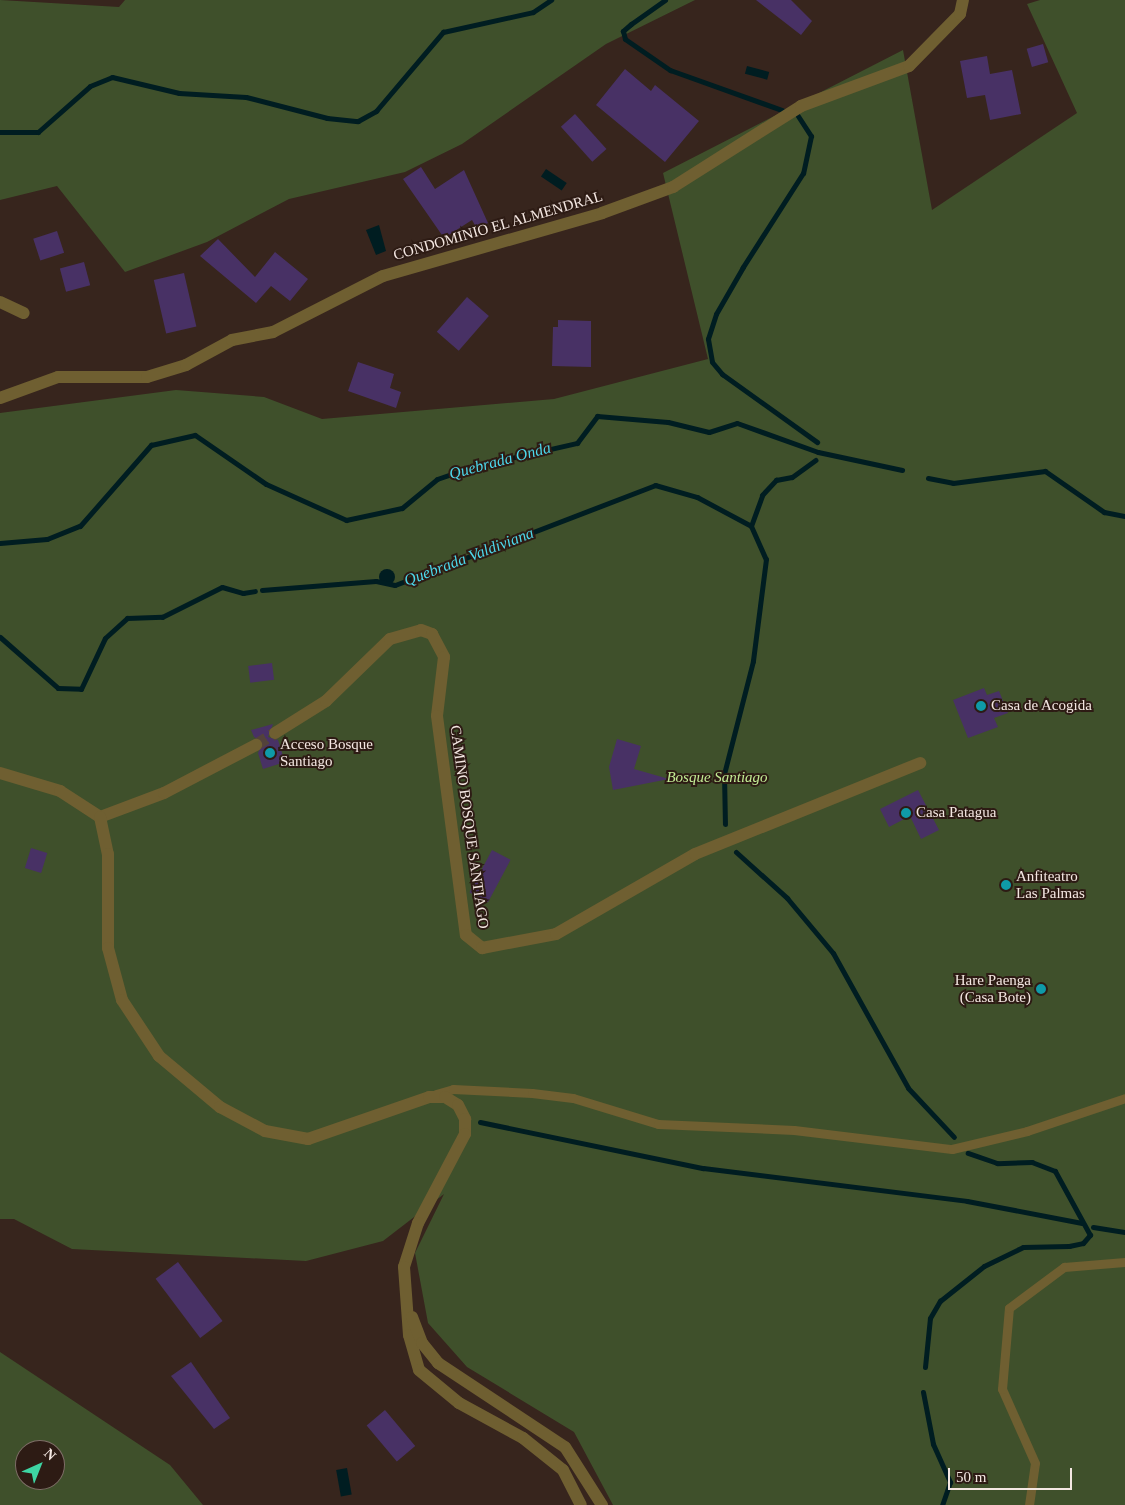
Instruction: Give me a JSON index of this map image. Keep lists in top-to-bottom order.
{
  "streets": {
    "street": ["CONDOMINIO EL ALMENDRAL", "CAMINO BOSQUE SANTIAGO"]
  },
  "water": ["Quebrada Onda", "Quebrada Valdiviana"],
  "parks": ["Bosque Santiago"],
  "places": [
    "Casa de Acogida",
    "Acceso Bosque Santiago",
    "Casa Patagua",
    "Anfiteatro Las Palmas",
    "Hare Paenga (Casa Bote)"
  ],
  "scale_bar": "50 m",
  "north": "top right"
}
